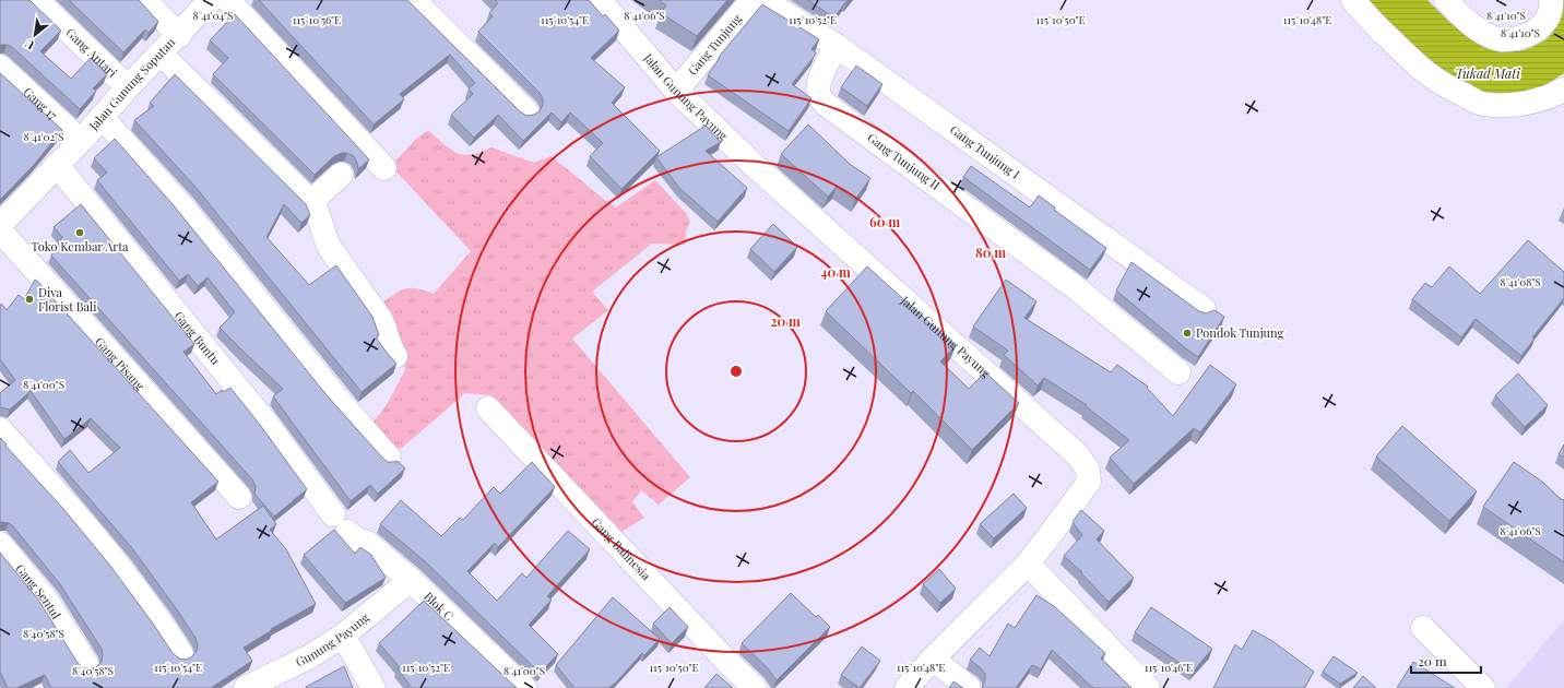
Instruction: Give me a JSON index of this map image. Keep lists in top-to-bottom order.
{
  "streets": {
    "street": [
      "Gang Tunjung",
      "Gang Antari",
      "Jalan Gunung Soputan",
      "Jalan Gunung Payung",
      "Gang 17",
      "Gang Tunjung I",
      "Gang Tunjung II",
      "Gang Buntu",
      "Gang Pisang",
      "Gang Balinesia",
      "Gang Sentul",
      "Blok C",
      "Gunung Payung"
    ]
  },
  "crossings": [
    ["Gang Tunjung", "Jalan Gunung Payung"],
    ["Gang Antari", "Jalan Gunung Soputan"],
    ["Jalan Gunung Soputan", "Gang 17"],
    ["Jalan Gunung Soputan", "Gang Buntu"],
    ["Gang Tunjung I", "Gang Tunjung II"],
    ["Gang Buntu", "Blok C"],
    ["Blok C", "Gunung Payung"]
  ],
  "water": ["Tukad Mati"],
  "places": ["Toko Kembar Arta", "Diva Florist Bali", "Pondok Tunjung"],
  "scale_bar": "20 m",
  "north": "bottom left",
  "coordinates": [
    "8°41'10\"S",
    "8°41'06\"S",
    "8°41'04\"S",
    "115°10'56\"E",
    "115°10'54\"E",
    "115°10'52\"E",
    "115°10'50\"E",
    "115°10'48\"E",
    "8°41'02\"S",
    "8°41'08\"S",
    "8°41'00\"S",
    "8°40'58\"S",
    "115°10'46\"E"
  ],
  "rings": [
    "60 m",
    "80 m",
    "40 m",
    "20 m"
  ]
}
